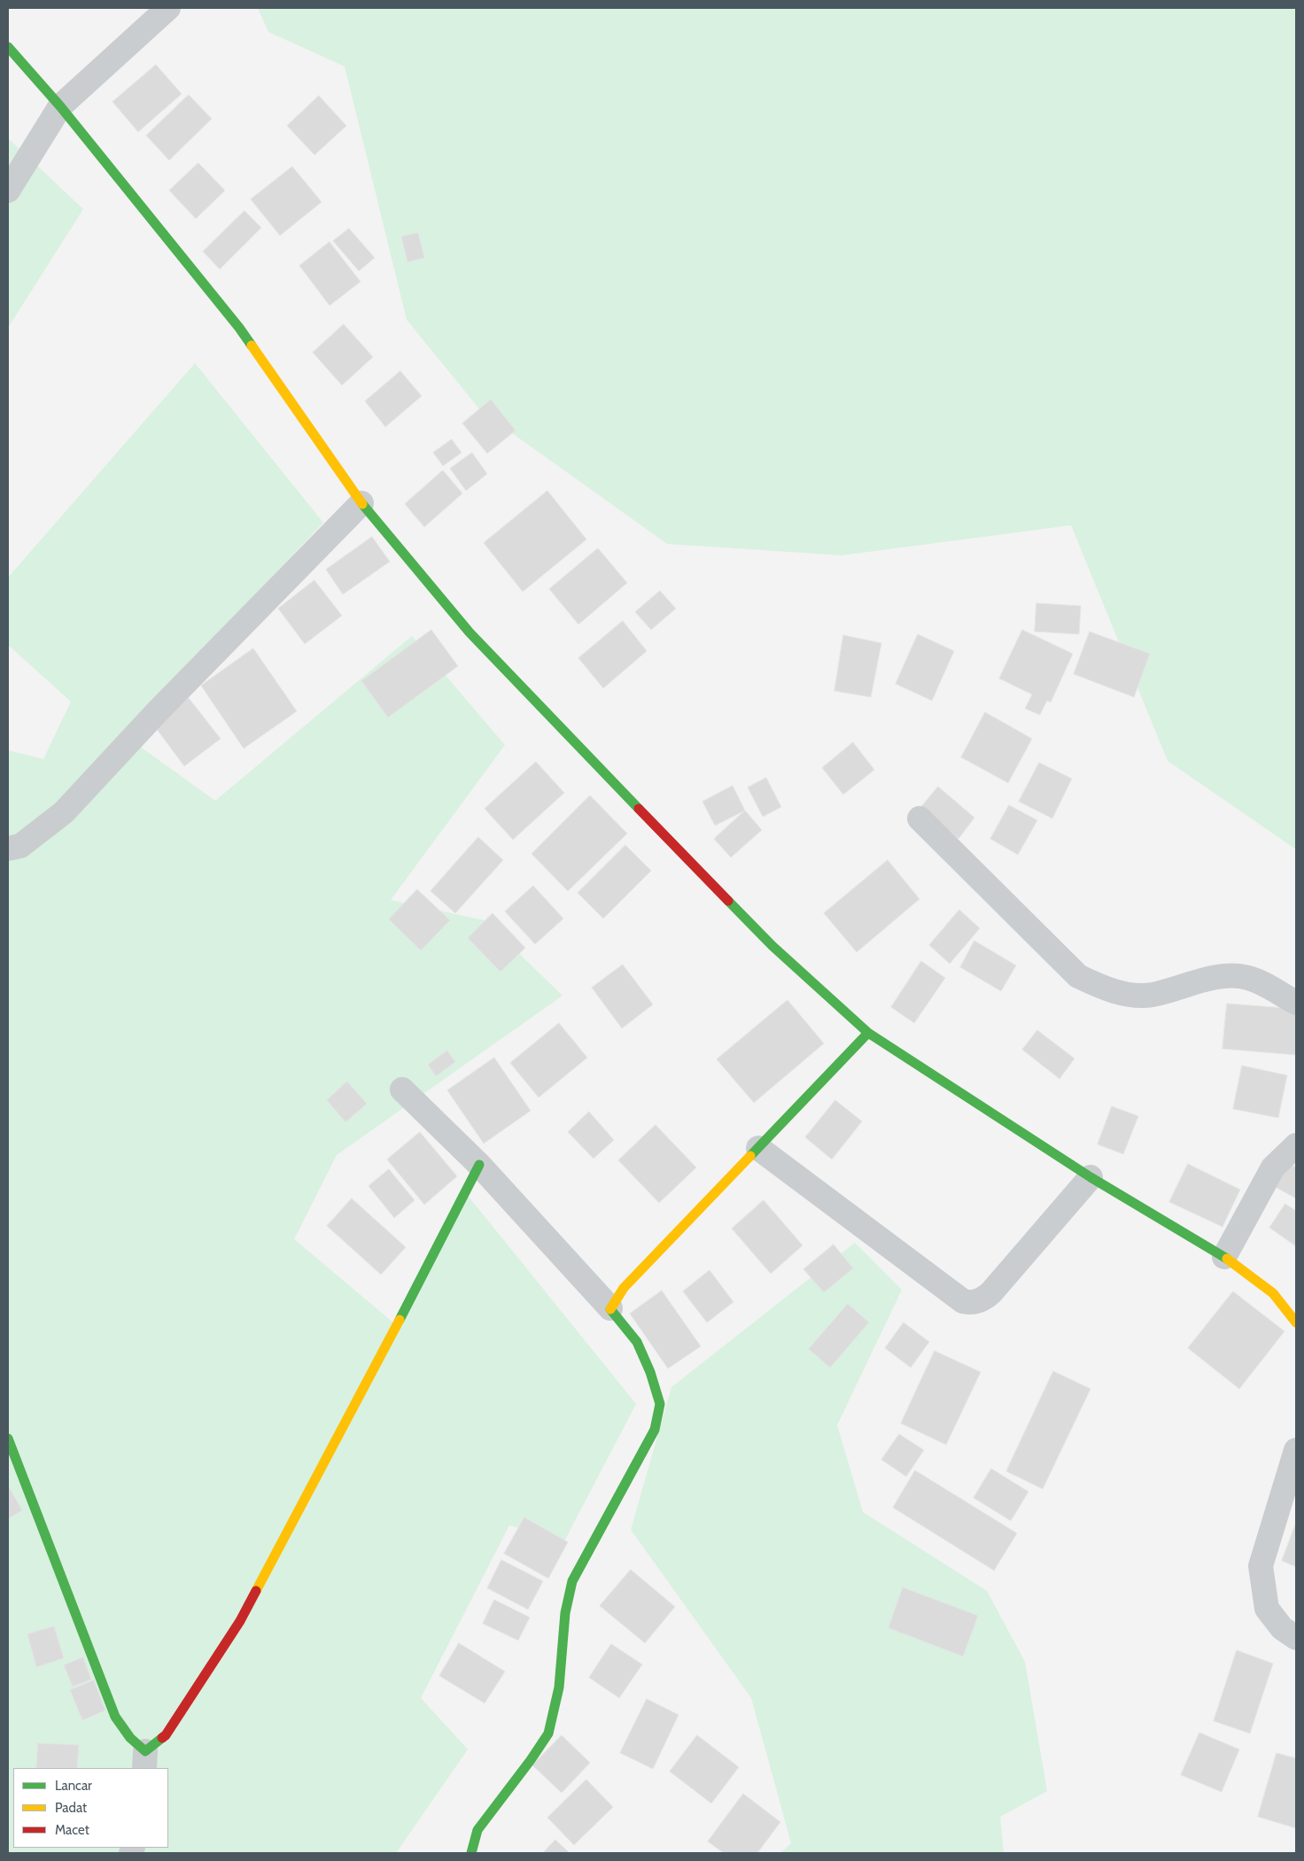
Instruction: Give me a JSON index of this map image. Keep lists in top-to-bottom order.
{
  "legend": ["Lancar", "Padat", "Macet"]
}
